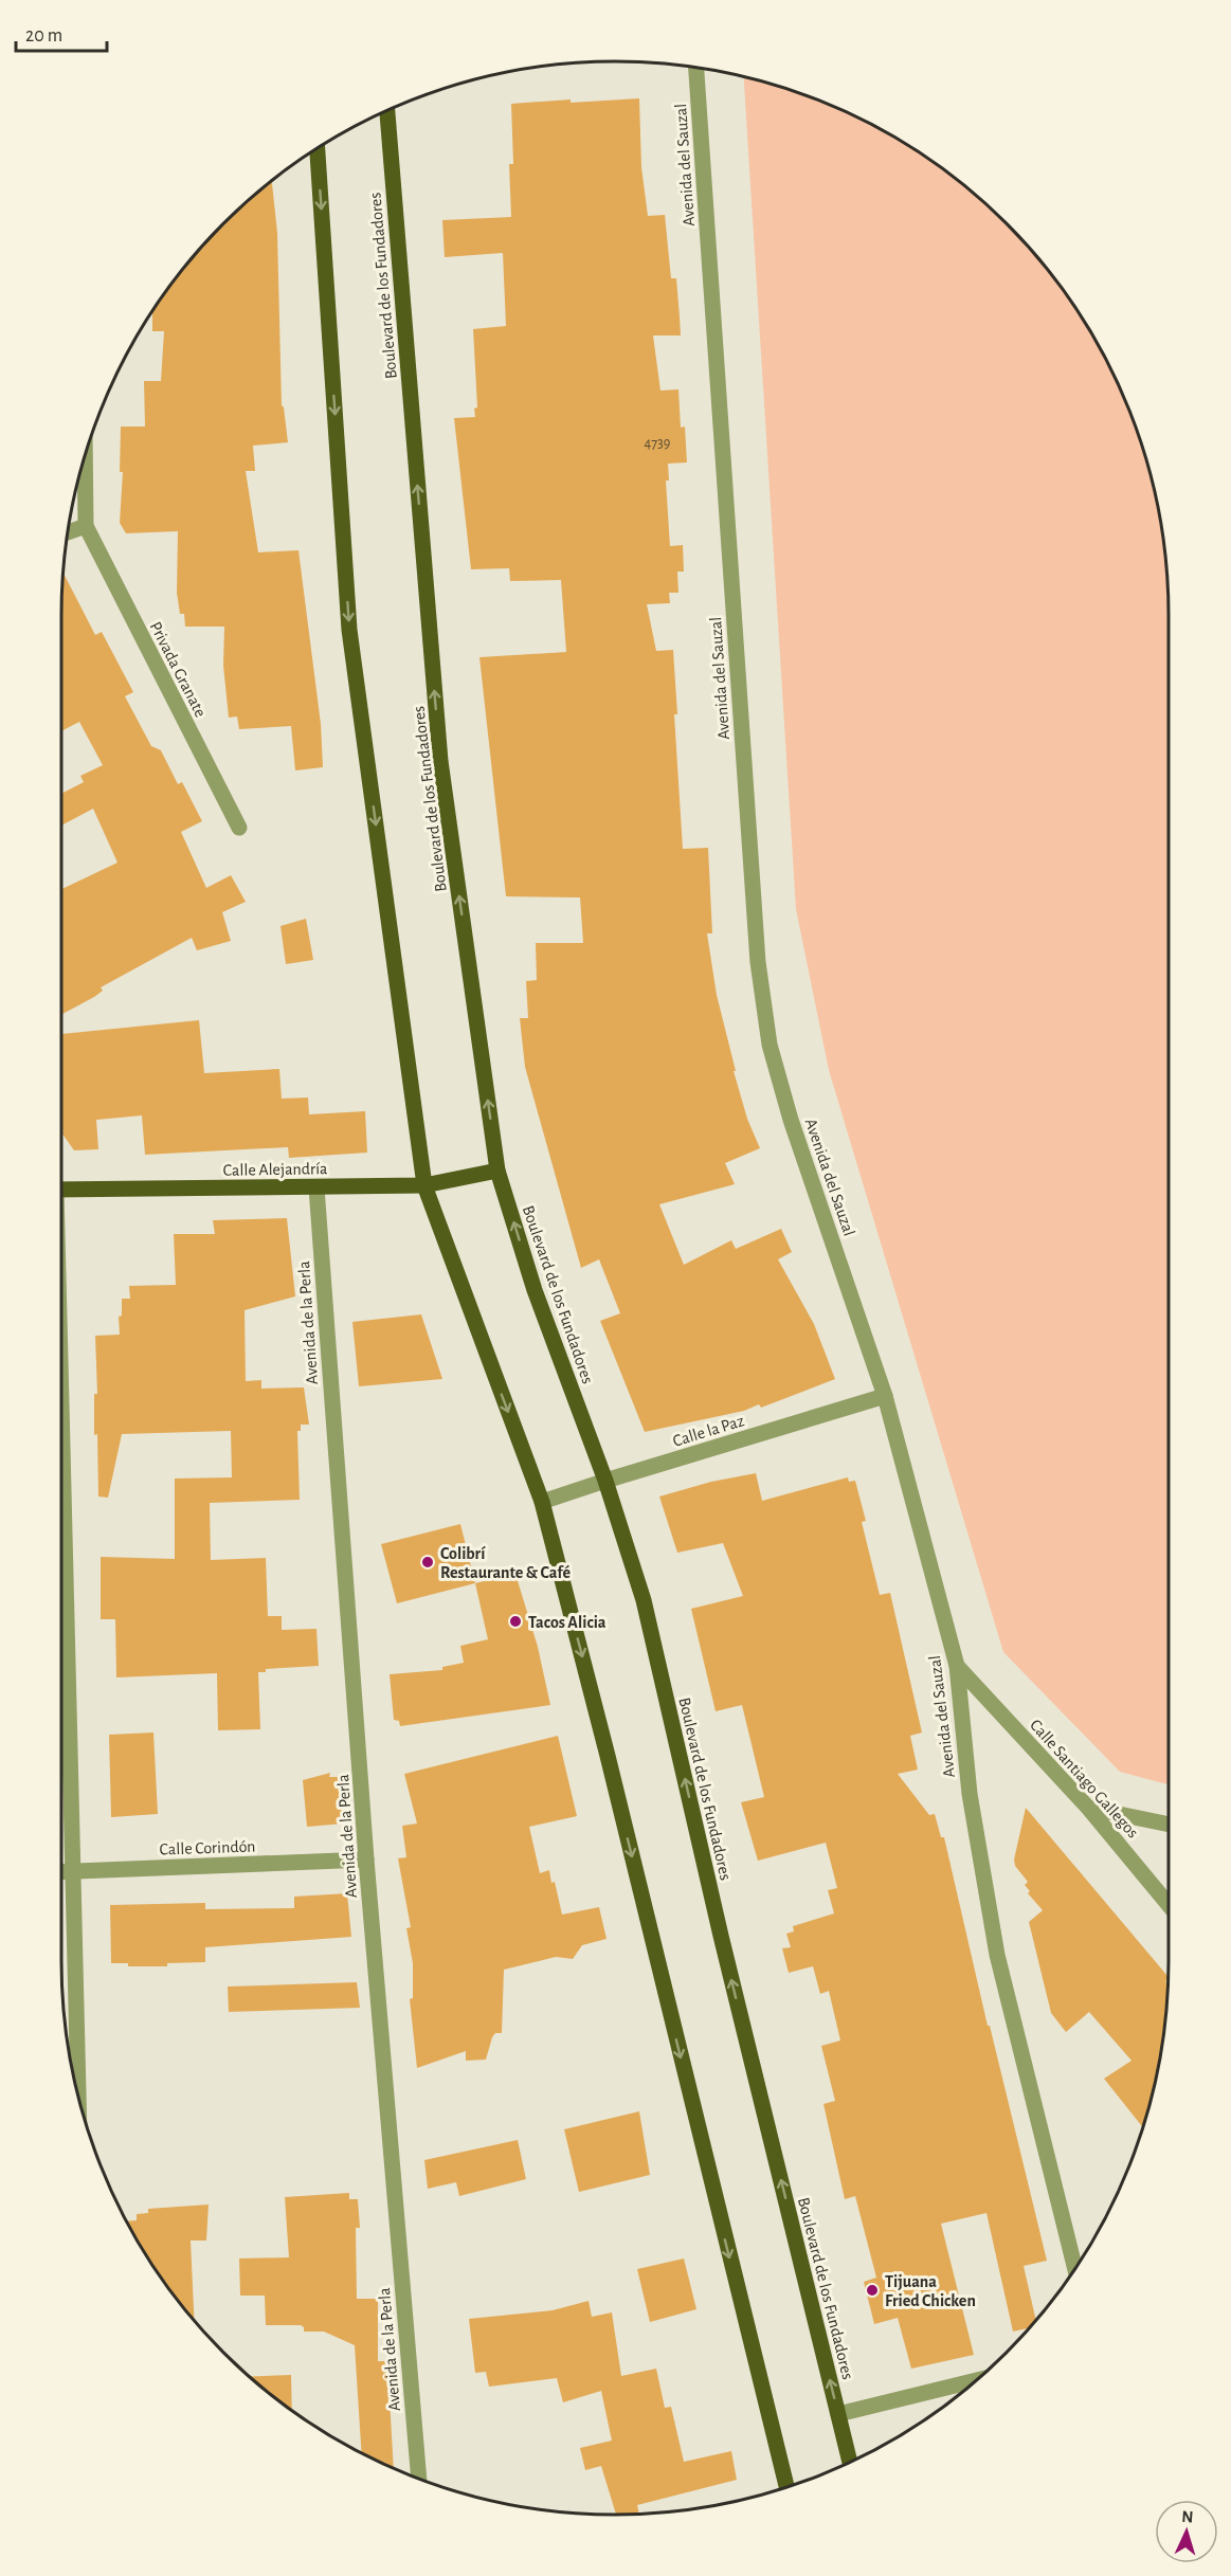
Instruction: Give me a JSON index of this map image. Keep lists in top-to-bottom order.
{
  "streets": {
    "main road": ["Boulevard de los Fundadores", "Calle Alejandría"],
    "street": [
      "Avenida del Sauzal",
      "Privada Granate",
      "Avenida de la Perla",
      "Calle la Paz",
      "Calle Santiago Gallegos",
      "Calle Corindón"
    ]
  },
  "crossings": [
    ["Avenida del Sauzal", "Calle la Paz"],
    ["Avenida del Sauzal", "Calle Santiago Gallegos"],
    ["Boulevard de los Fundadores", "Calle Alejandría"],
    ["Boulevard de los Fundadores", "Calle la Paz"],
    ["Calle Alejandría", "Avenida de la Perla"],
    ["Avenida de la Perla", "Calle Corindón"]
  ],
  "places": ["Colibrí Restaurante & Café", "Tacos Alicia", "Tijuana Fried Chicken"],
  "house_numbers": ["4739"],
  "scale_bar": "20 m",
  "north": "top"
}
